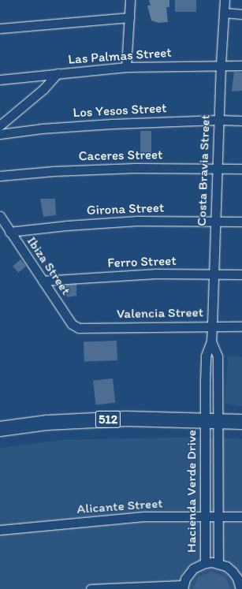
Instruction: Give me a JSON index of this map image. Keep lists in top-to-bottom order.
{
  "streets": {
    "main road": ["512"],
    "street": [
      "Las Palmas Street",
      "Los Yesos Street",
      "Caceres Street",
      "Costa Bravia Street",
      "Girona Street",
      "Ferro Street",
      "Ibiza Street",
      "Valencia Street",
      "Hacienda Verde Drive",
      "Alicante Street"
    ]
  },
  "crossings": [
    ["Las Palmas Street", "Costa Bravia Street"],
    ["Los Yesos Street", "Costa Bravia Street"],
    ["Caceres Street", "Costa Bravia Street"],
    ["Costa Bravia Street", "Girona Street"],
    ["Costa Bravia Street", "Ferro Street"],
    ["Costa Bravia Street", "Valencia Street"],
    ["Costa Bravia Street", "512"],
    ["Costa Bravia Street", "Hacienda Verde Drive"],
    ["Girona Street", "Ibiza Street"],
    ["Ferro Street", "Ibiza Street"],
    ["Ibiza Street", "Valencia Street"],
    ["512", "Hacienda Verde Drive"],
    ["Hacienda Verde Drive", "Alicante Street"]
  ]
}
